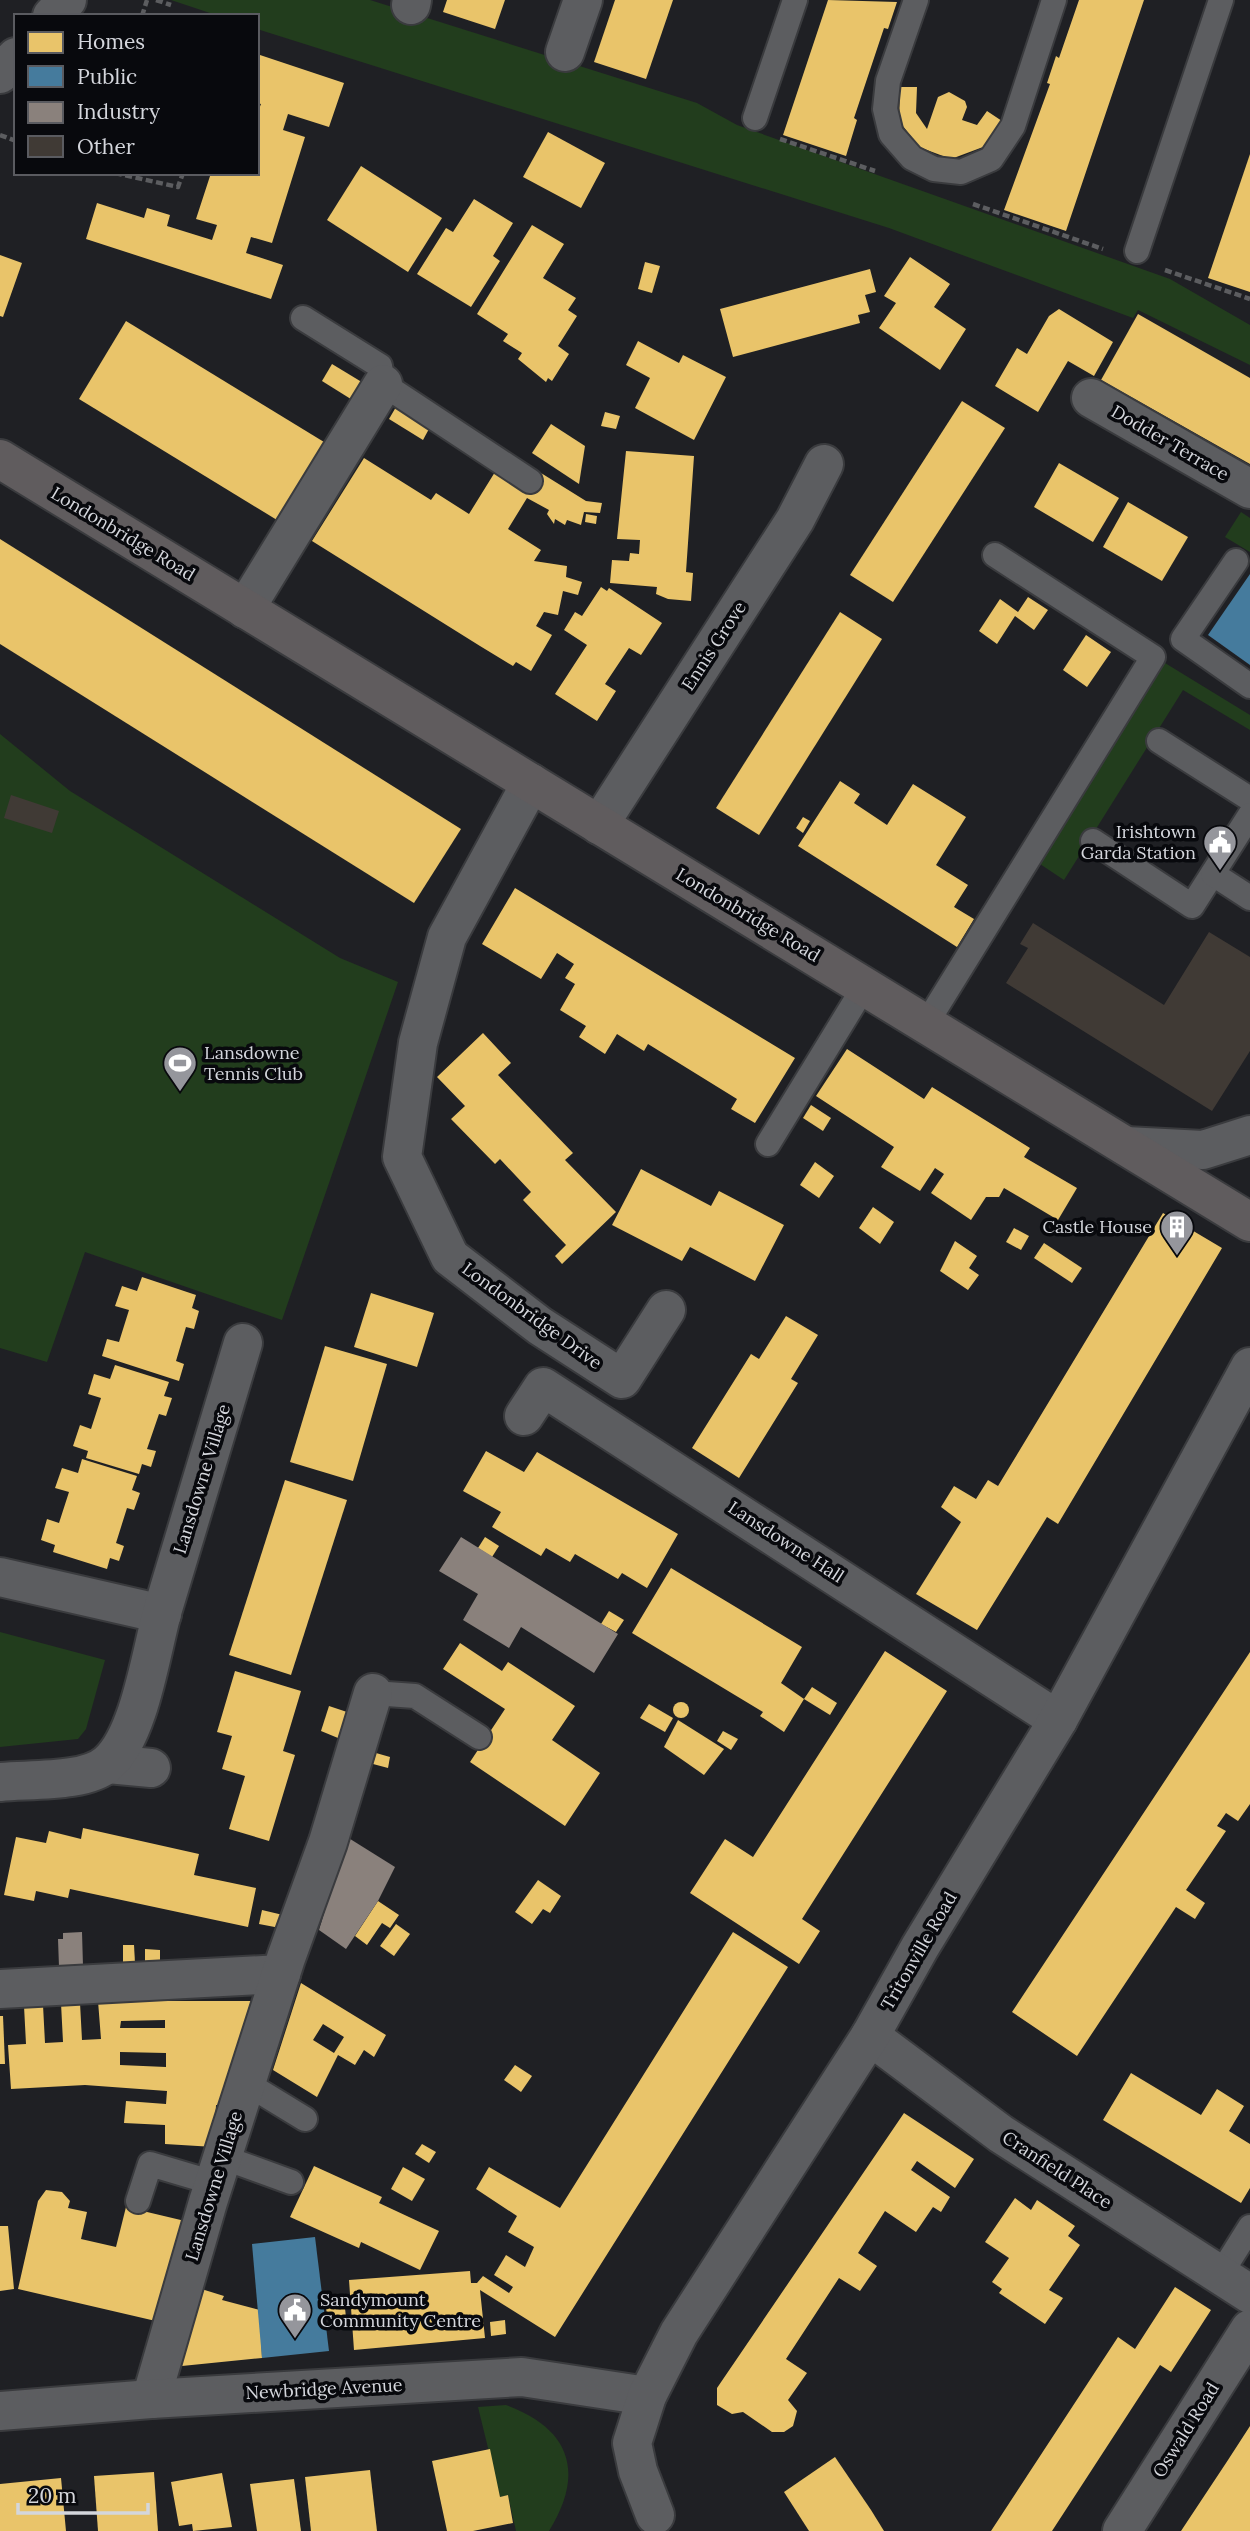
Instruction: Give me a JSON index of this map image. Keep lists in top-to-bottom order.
{
  "streets": {
    "main road": ["Londonbridge Road"],
    "street": [
      "Dodder Terrace",
      "Ennis Grove",
      "Londonbridge Drive",
      "Lansdowne Village",
      "Lansdowne Hall",
      "Tritonville Road",
      "Cranfield Place",
      "Newbridge Avenue",
      "Oswald Road"
    ]
  },
  "crossings": [
    ["Londonbridge Road", "Ennis Grove"],
    ["Londonbridge Road", "Londonbridge Drive"],
    ["Lansdowne Village", "Newbridge Avenue"],
    ["Lansdowne Hall", "Tritonville Road"],
    ["Tritonville Road", "Cranfield Place"],
    ["Tritonville Road", "Newbridge Avenue"]
  ],
  "places": {
    "public building": ["Irishtown Garda Station", "Sandymount Community Centre"],
    "sports": ["Lansdowne Tennis Club"],
    "building": ["Castle House"]
  },
  "legend": [
    "Homes",
    "Public",
    "Industry",
    "Other"
  ],
  "scale_bar": "20 m"
}
